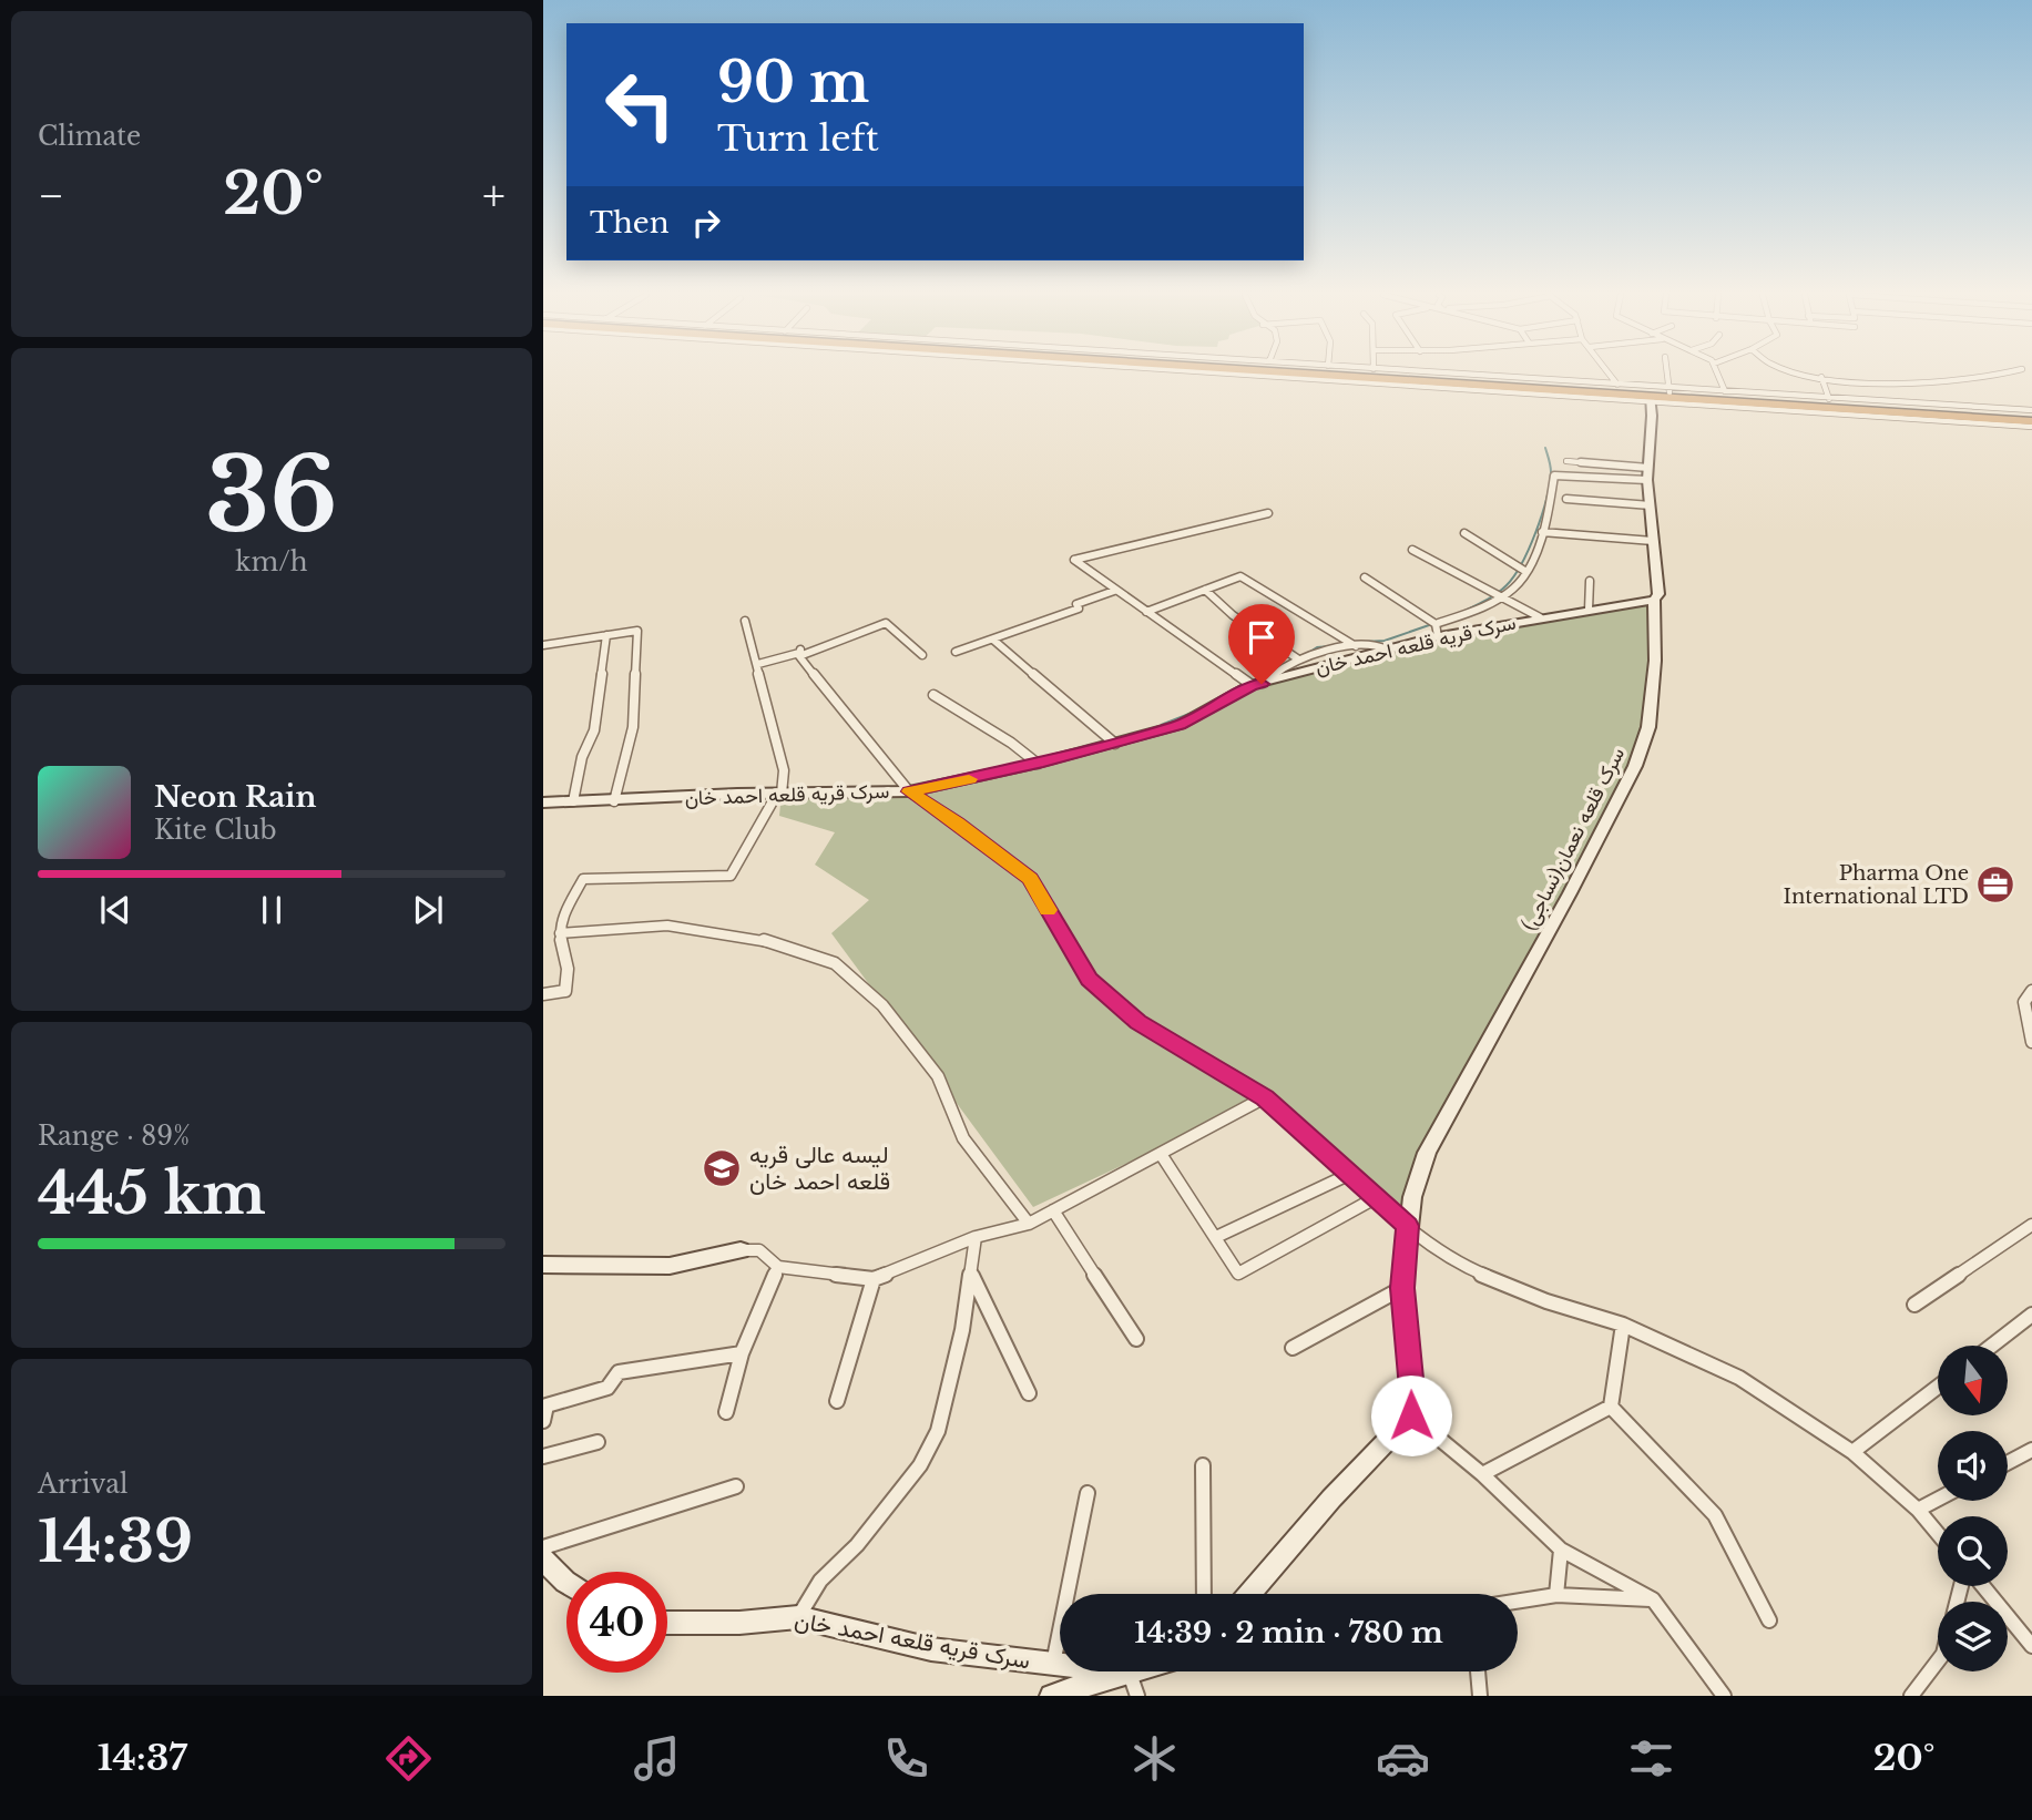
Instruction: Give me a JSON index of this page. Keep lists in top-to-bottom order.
{
  "streets": {
    "street": ["سرک قریه قلعه احمد خان", "سرک قلعه نعمان(نساجی)"]
  },
  "crossings": [
    ["سرک قریه قلعه احمد خان", "سرک قلعه نعمان(نساجی)"]
  ],
  "places": {
    "office": ["Pharma One International LTD"],
    "school or university": ["لیسه عالی قریه قلعه احمد خان"]
  },
  "north": "bottom",
  "page": {
    "tile": [
      "Climate",
      ["36", "km/h"],
      ["Range · 89%", "445 km"],
      ["Arrival", "14:39"]
    ],
    "turn": ["90 m", "Turn left"],
    "heat": ["−", "20°", "+"],
    "then": "Then",
    "song": ["Neon Rain", "Kite Club"],
    "limit": "40",
    "trip": "14:39 · 2 min · 780 m",
    "tabs": ["14:37", "20°"]
  }
}
